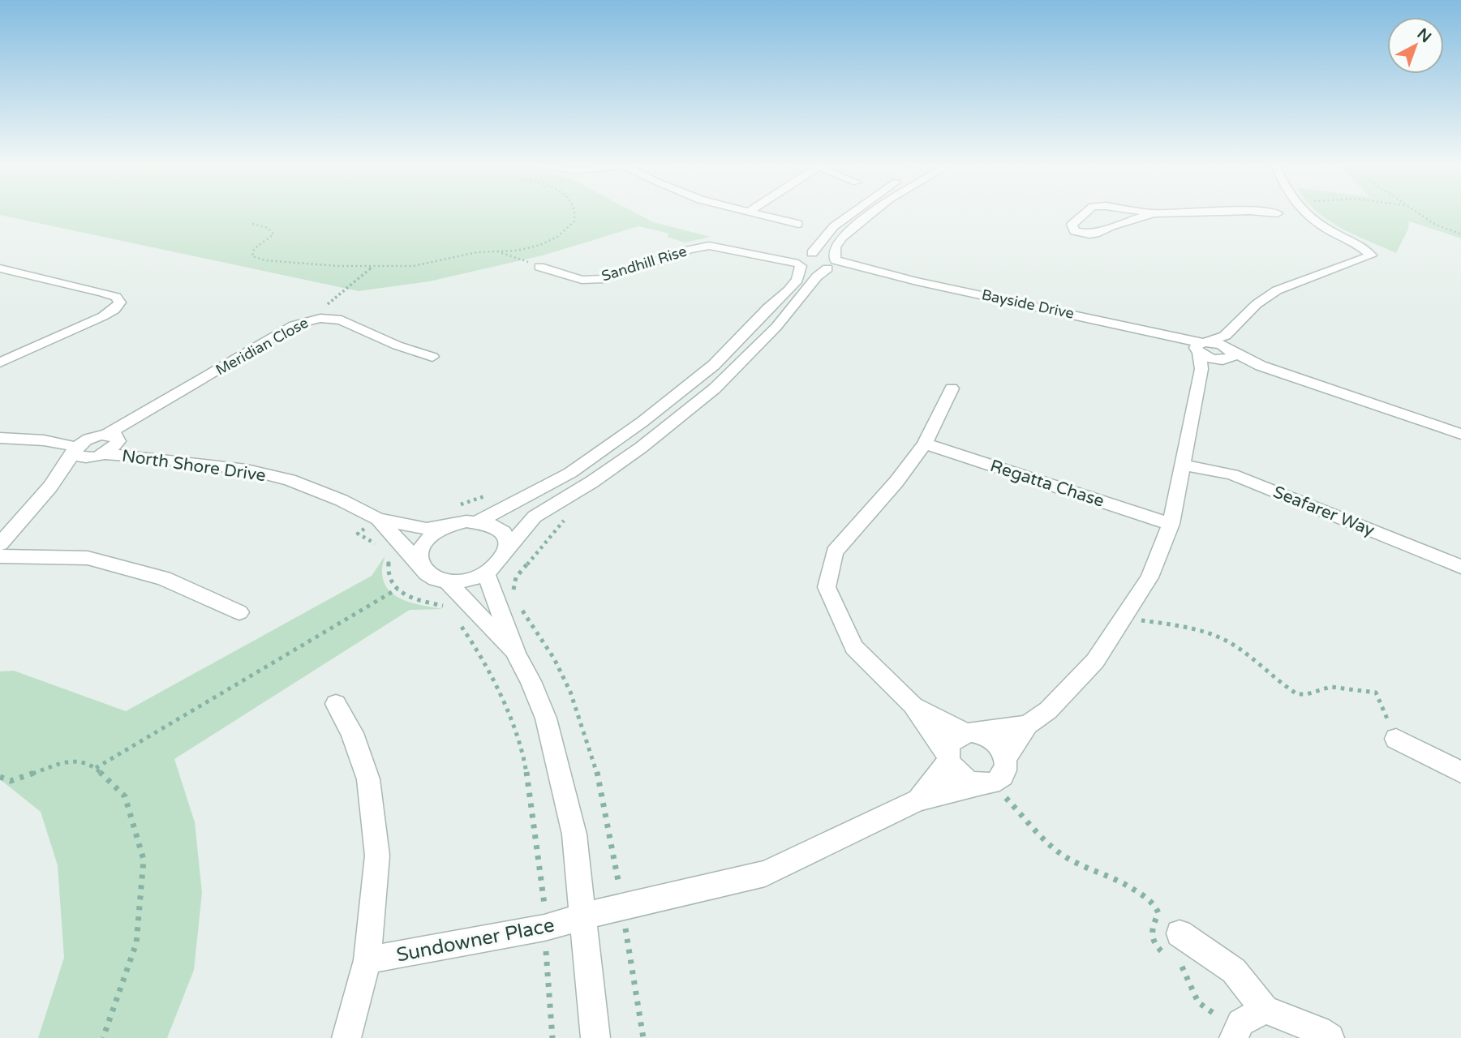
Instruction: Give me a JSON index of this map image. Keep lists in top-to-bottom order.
{
  "streets": {
    "street": [
      "Sandhill Rise",
      "Bayside Drive",
      "Meridian Close",
      "North Shore Drive",
      "Regatta Chase",
      "Seafarer Way",
      "Sundowner Place"
    ]
  },
  "north": "top right"
}
